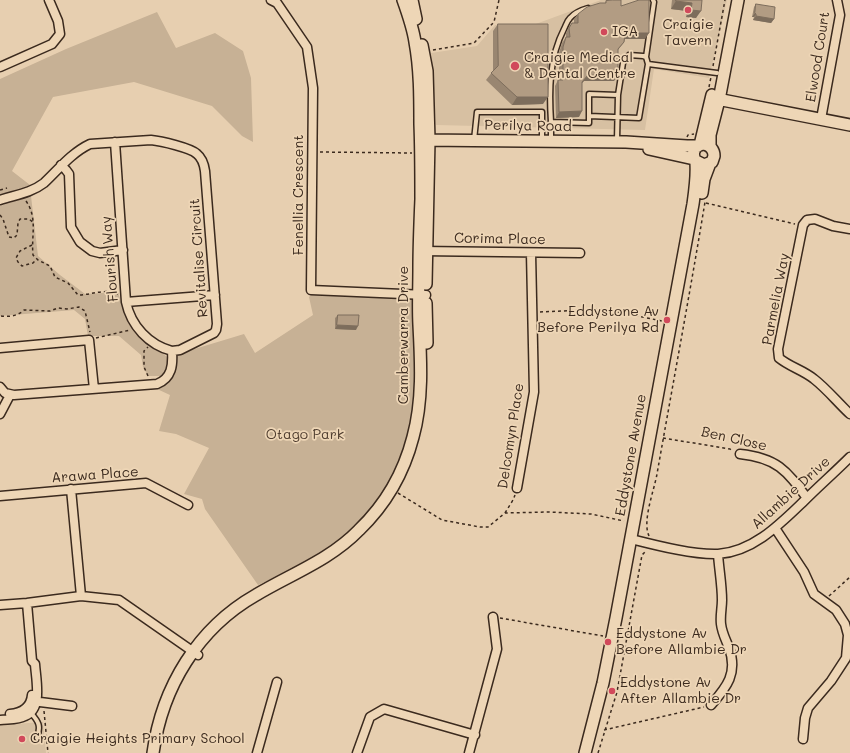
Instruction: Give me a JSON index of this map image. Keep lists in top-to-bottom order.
{
  "streets": {
    "street": [
      "Elwood Court",
      "Perilya Road",
      "Fenellia Crescent",
      "Corima Place",
      "Revitalise Circuit",
      "Flourish Way",
      "Parmelia Way",
      "Camberwarra Drive",
      "Delcomyn Place",
      "Ben Close",
      "Eddystone Avenue",
      "Arawa Place",
      "Allambie Drive"
    ]
  },
  "crossings": [
    ["Perilya Road", "Camberwarra Drive"],
    ["Perilya Road", "Eddystone Avenue"],
    ["Fenellia Crescent", "Camberwarra Drive"],
    ["Corima Place", "Camberwarra Drive"],
    ["Corima Place", "Delcomyn Place"],
    ["Revitalise Circuit", "Flourish Way"],
    ["Ben Close", "Allambie Drive"],
    ["Eddystone Avenue", "Allambie Drive"]
  ],
  "parks": ["Otago Park"],
  "places": [
    "Craigie Tavern",
    "IGA",
    "Craigie Medical & Dental Centre",
    "Eddystone Av Before Perilya Rd",
    "Eddystone Av Before Allambie Dr",
    "Eddystone Av After Allambie Dr",
    "Craigie Heights Primary School"
  ]
}
